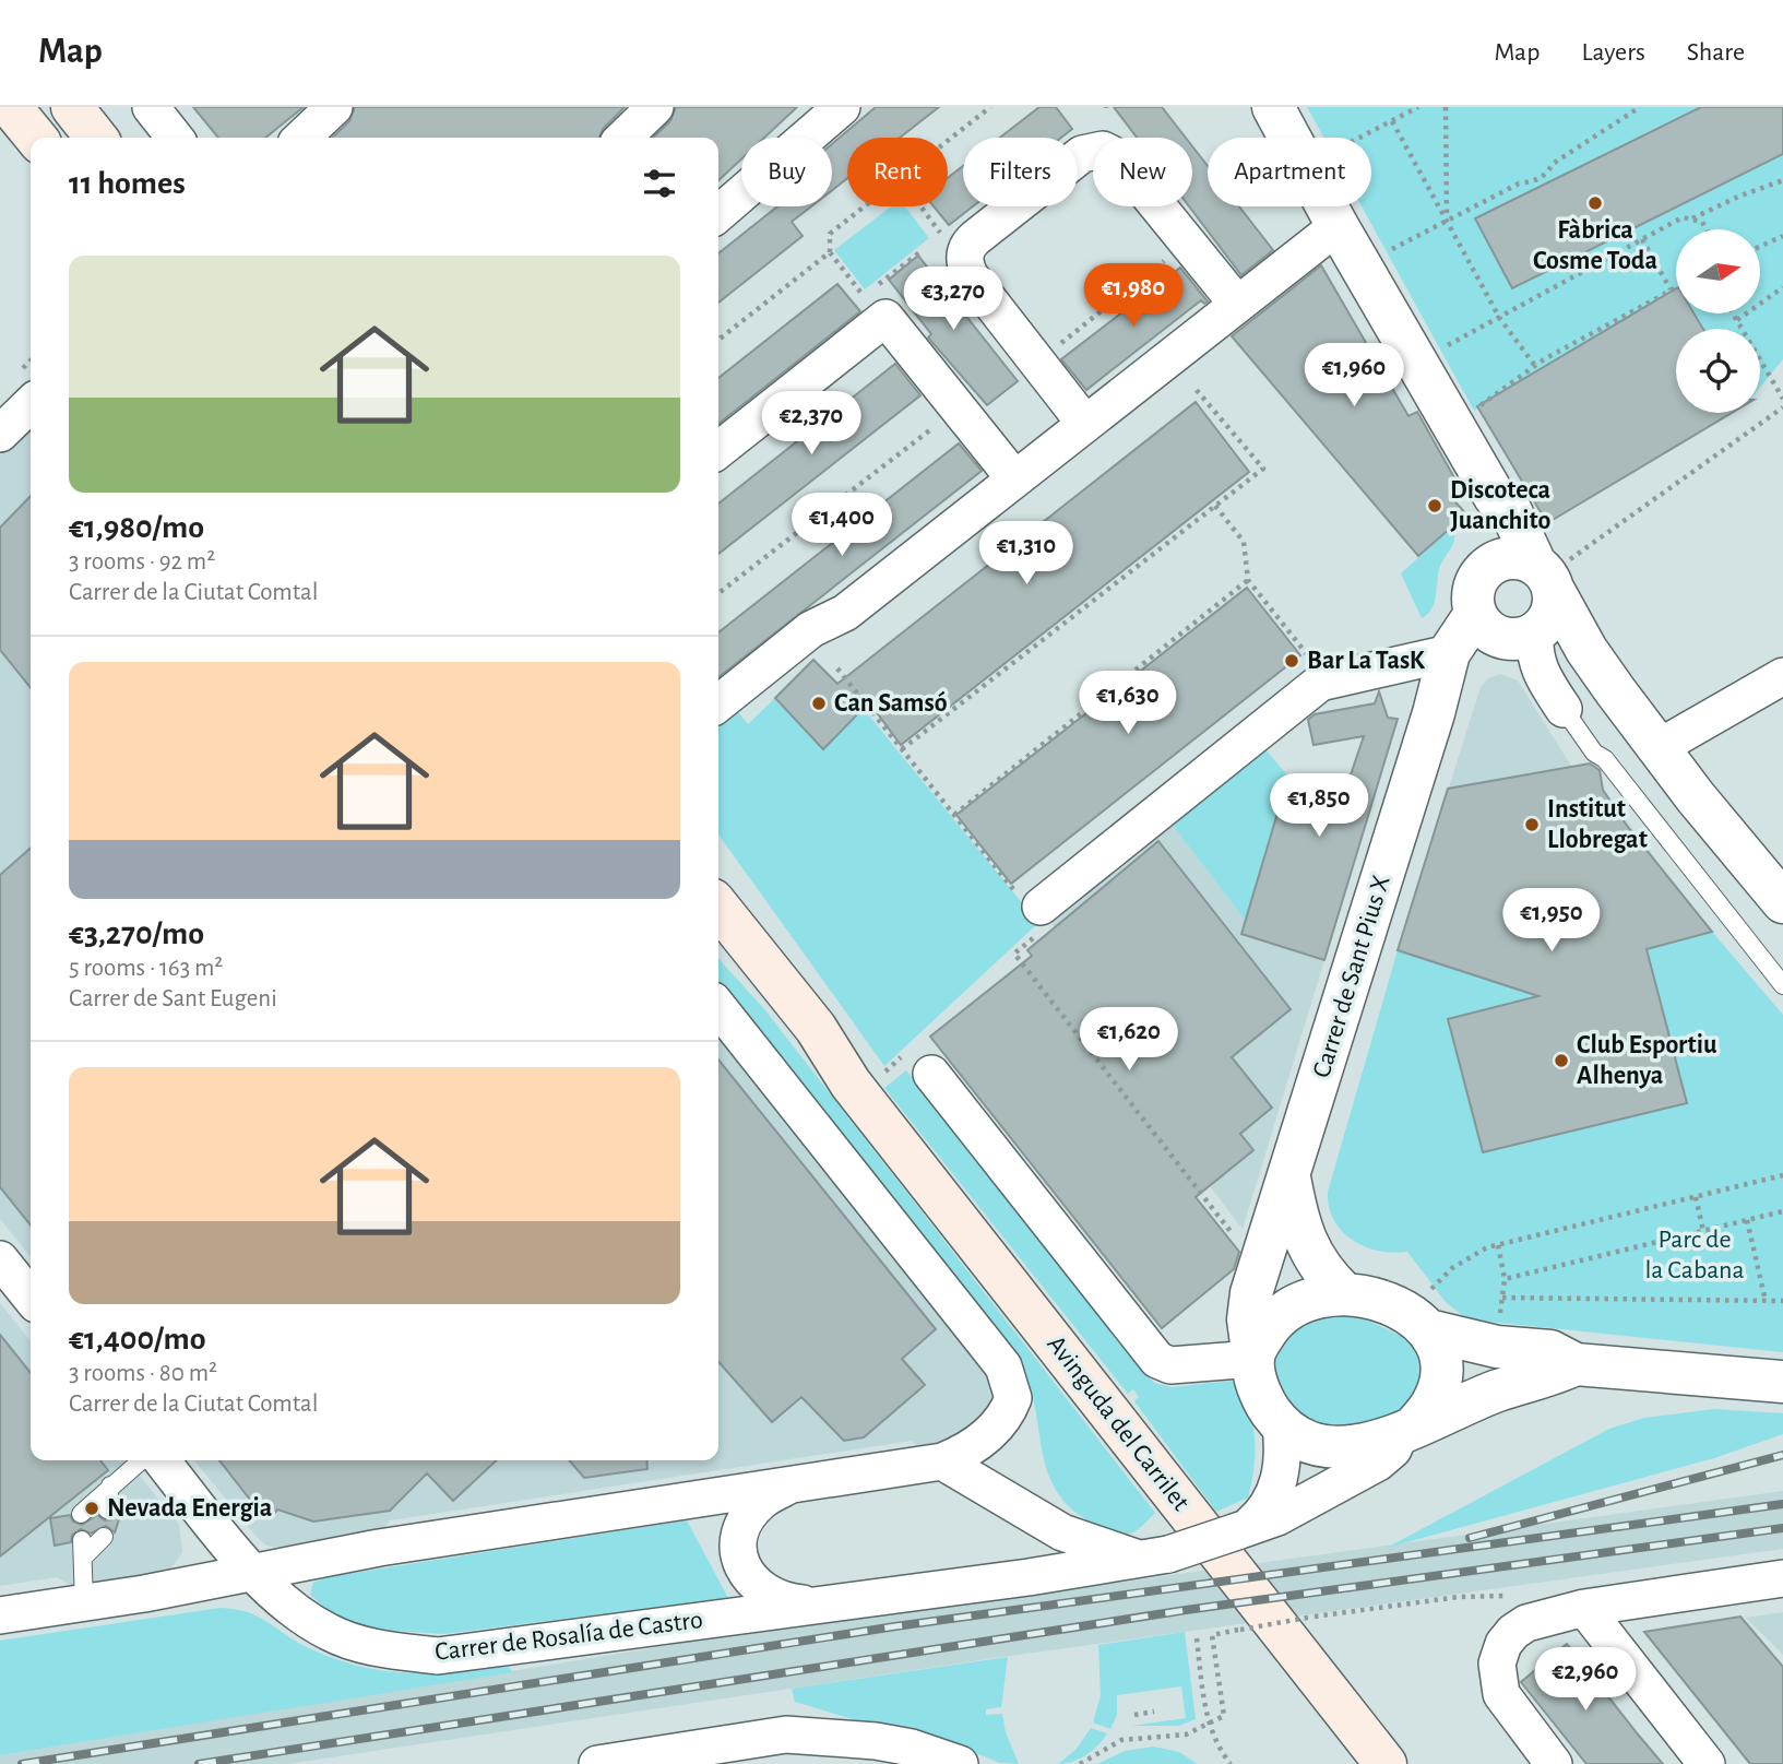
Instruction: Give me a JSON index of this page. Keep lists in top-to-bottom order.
{
  "streets": {
    "main road": ["Avinguda del Carrilet"],
    "street": ["Carrer de Sant Pius X", "Carrer de Rosalía de Castro"]
  },
  "crossings": [
    ["Carrer de Sant Pius X", "Carrer de Rosalía de Castro"]
  ],
  "parks": ["Parc de la Cabana"],
  "places": [
    "Fàbrica Cosme Toda",
    "Discoteca Juanchito",
    "Bar La TasK",
    "Can Samsó",
    "Institut Llobregat",
    "Club Esportiu Alhenya",
    "Nevada Energia"
  ],
  "north": "right",
  "page": {
    "header": "Map",
    "nav": ["Map", "Layers", "Share"],
    "chip": [
      "Buy",
      "Rent",
      "Filters",
      "New",
      "Apartment"
    ],
    "heading": "11 homes",
    "list": [
      {
        "name": "€1,980/mo",
        "note": "3 rooms · 92 m² · Carrer de la Ciutat Comtal"
      },
      {
        "name": "€3,270/mo",
        "note": "5 rooms · 163 m² · Carrer de Sant Eugeni"
      },
      {
        "name": "€1,400/mo",
        "note": "3 rooms · 80 m² · Carrer de la Ciutat Comtal"
      }
    ],
    "price": [
      "€1,980",
      "€3,270",
      "€1,960",
      "€2,370",
      "€1,400",
      "€1,310",
      "€1,630",
      "€1,850",
      "€1,950",
      "€1,620",
      "€2,960"
    ]
  }
}
